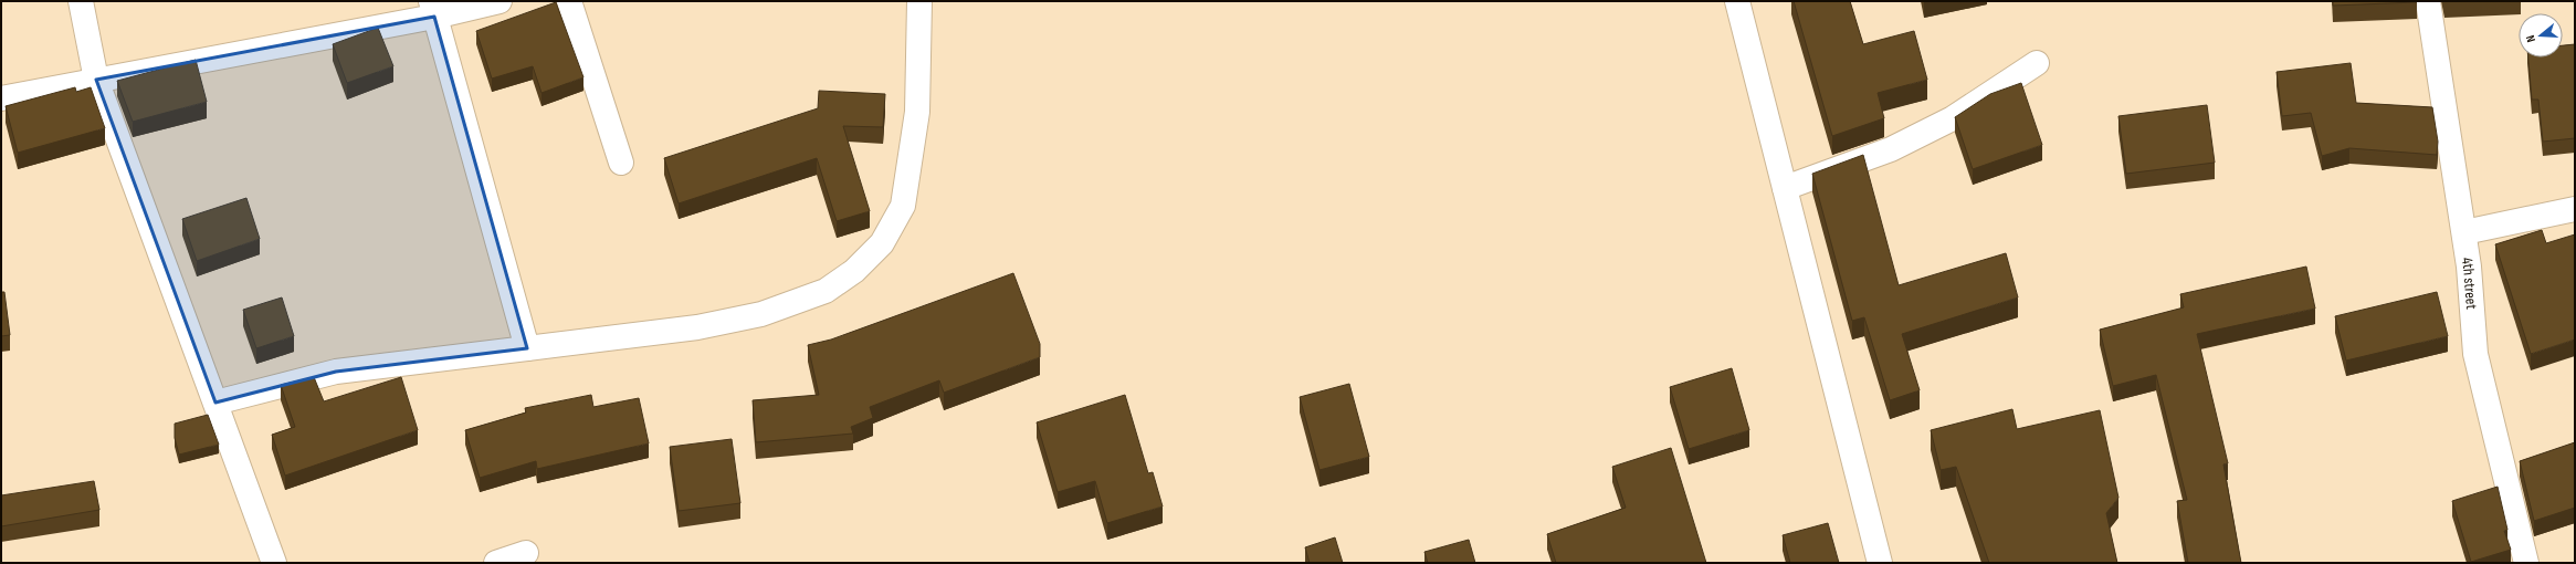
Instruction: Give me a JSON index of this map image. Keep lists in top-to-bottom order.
{
  "streets": {
    "street": ["4th street"]
  },
  "north": "left"
}
